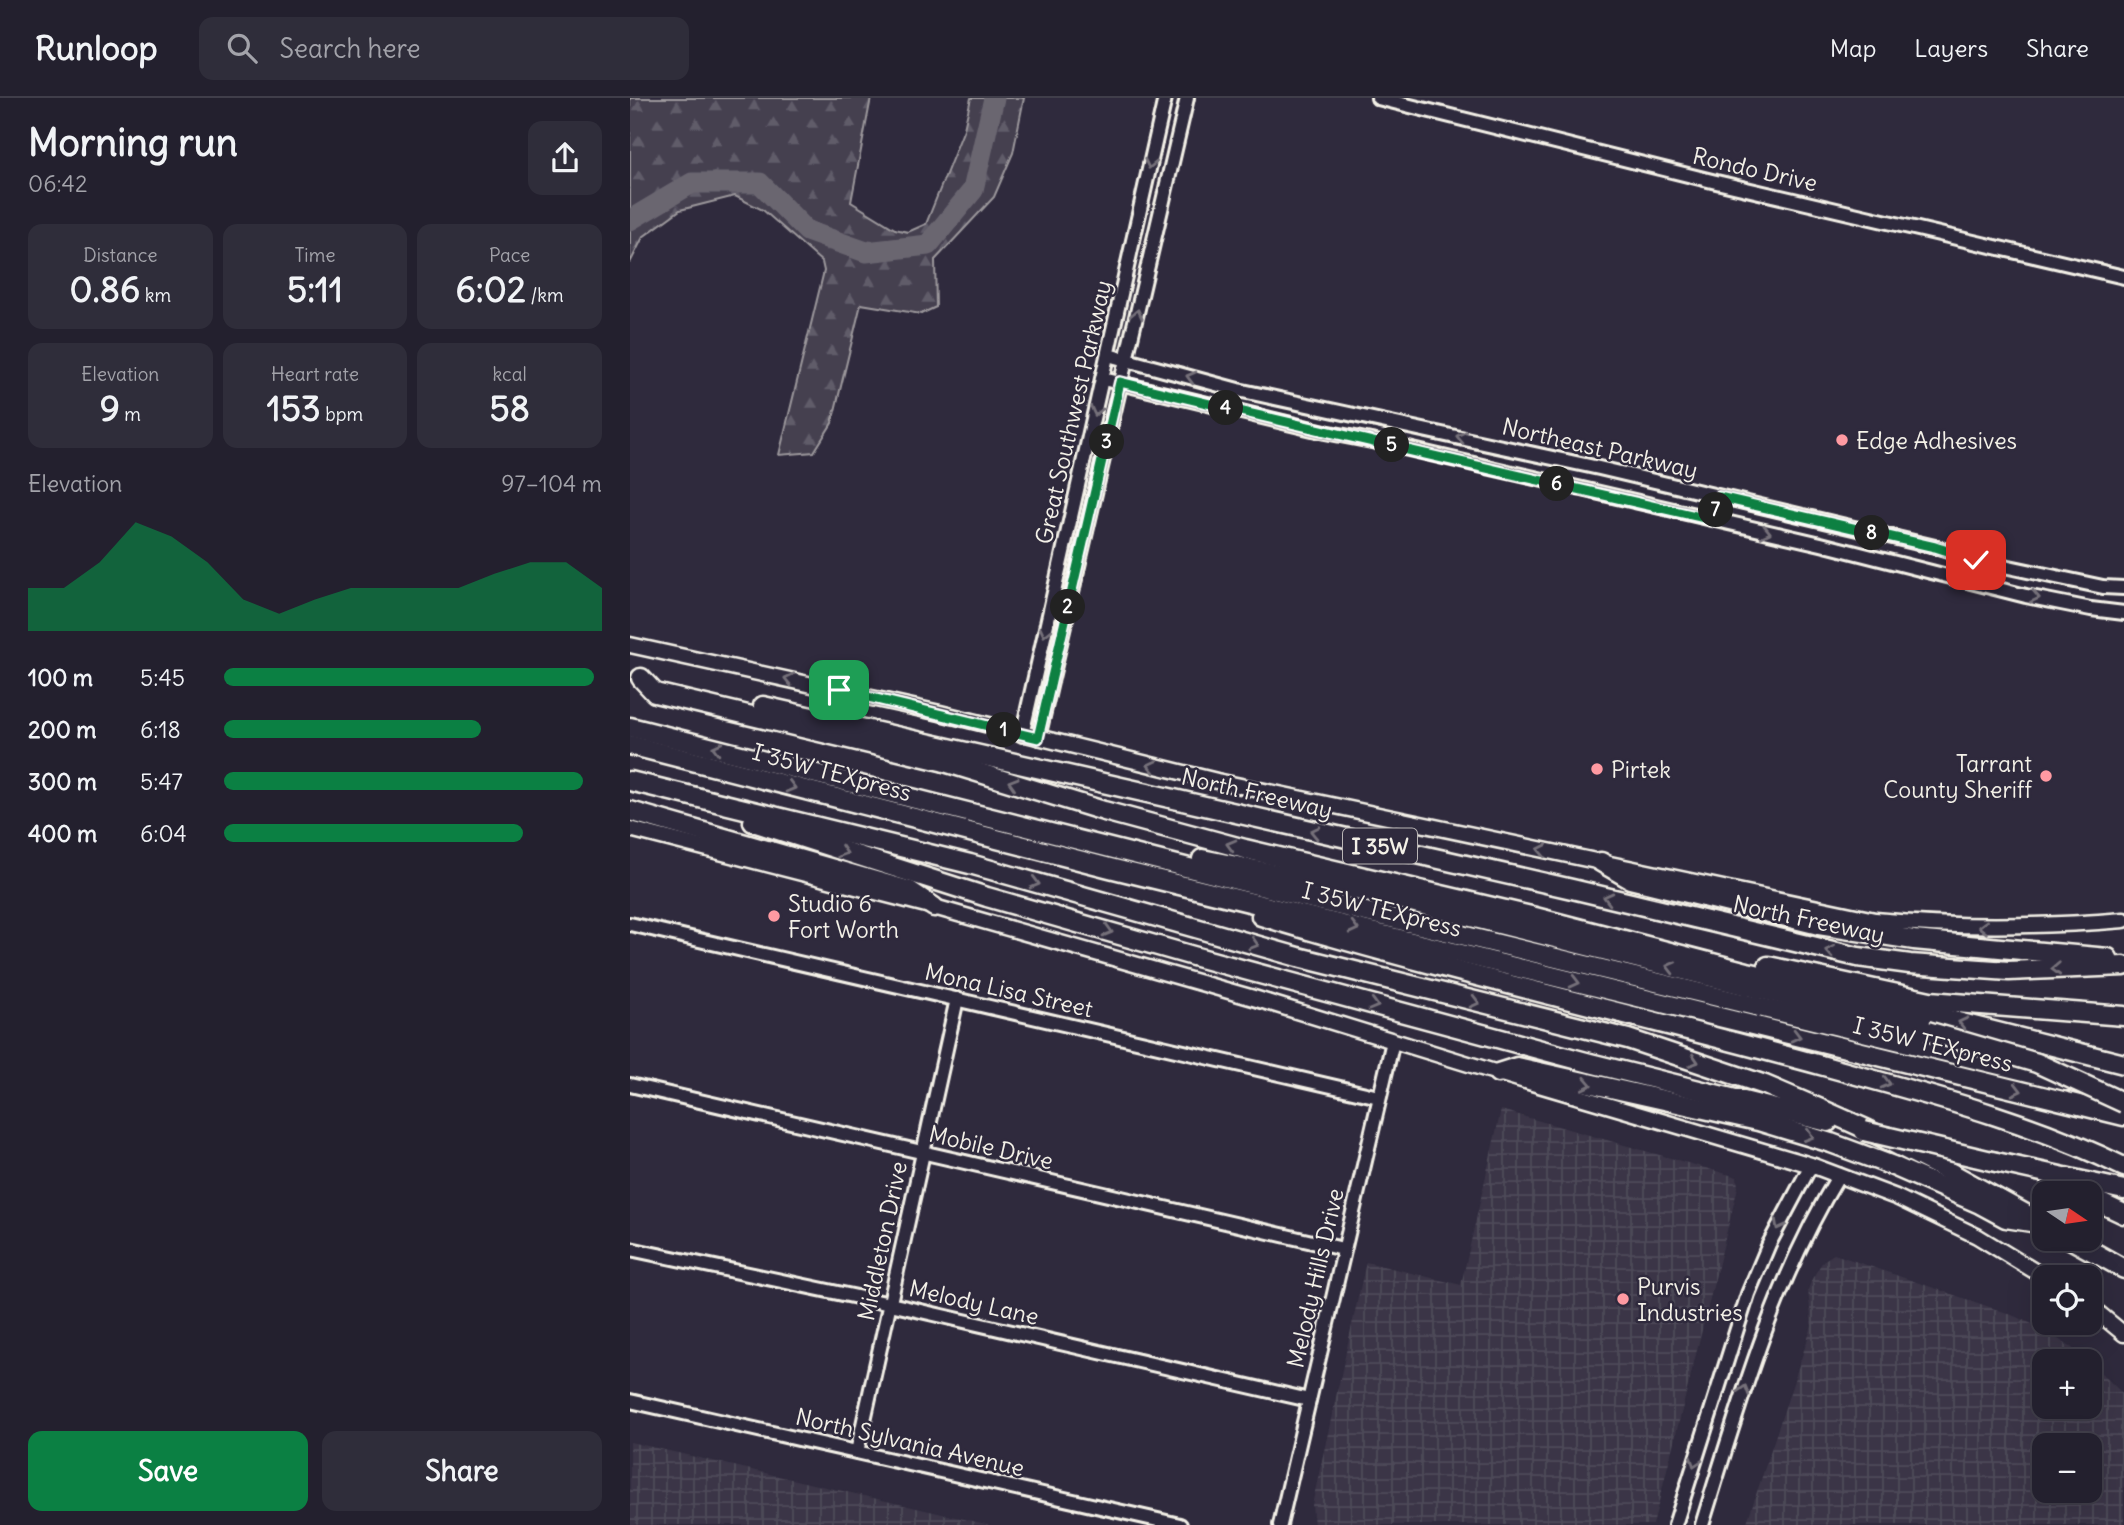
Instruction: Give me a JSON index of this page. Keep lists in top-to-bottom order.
{
  "streets": {
    "highway": ["I 35W TEXpress", "North Freeway", "I 35W"],
    "street": [
      "Rondo Drive",
      "Great Southwest Parkway",
      "Northeast Parkway",
      "Mona Lisa Street",
      "Mobile Drive",
      "Middleton Drive",
      "Melody Hills Drive",
      "Melody Lane",
      "North Sylvania Avenue"
    ]
  },
  "crossings": [
    ["Great Southwest Parkway", "Northeast Parkway"],
    ["Great Southwest Parkway", "North Freeway"],
    ["Mona Lisa Street", "Middleton Drive"],
    ["Mona Lisa Street", "Melody Hills Drive"],
    ["Mobile Drive", "Middleton Drive"],
    ["Mobile Drive", "Melody Hills Drive"],
    ["Middleton Drive", "Melody Lane"],
    ["Middleton Drive", "North Sylvania Avenue"],
    ["Melody Hills Drive", "Melody Lane"]
  ],
  "one_way": ["North Freeway"],
  "places": [
    "Edge Adhesives",
    "Pirtek",
    "Tarrant County Sheriff",
    "Studio 6 Fort Worth",
    "Purvis Industries"
  ],
  "north": "right",
  "page": {
    "header": "Runloop",
    "search": "Search here",
    "nav": ["Map", "Layers", "Share"],
    "heading": ["Morning run", "06:42"],
    "stats": [
      ["Distance", "0.86 km"],
      ["Time", "5:11"],
      ["Pace", "6:02 /km"],
      ["Elevation", "9 m"],
      ["Heart rate", "153 bpm"],
      ["kcal", "58"]
    ],
    "pins": [
      "4",
      "3",
      "5",
      "6",
      "7",
      "8",
      "2",
      "1"
    ],
    "chart": ["Elevation", "97–104 m"],
    "list": [
      {
        "name": "100 m",
        "note": "5:45"
      },
      {
        "name": "200 m",
        "note": "6:18"
      },
      {
        "name": "300 m",
        "note": "5:47"
      },
      {
        "name": "400 m",
        "note": "6:04"
      }
    ],
    "map_buttons": ["+", "−"],
    "buttons": ["Save", "Share"]
  }
}
